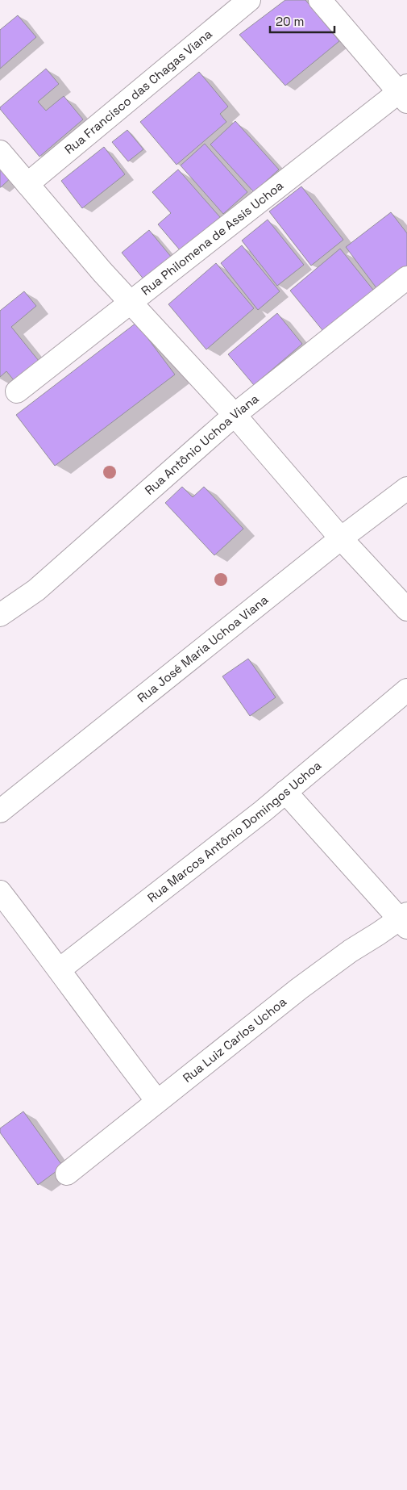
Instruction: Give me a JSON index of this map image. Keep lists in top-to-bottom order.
{
  "streets": {
    "street": [
      "Rua Francisco das Chagas Viana",
      "Rua Philomena de Assis Uchoa",
      "Rua Antônio Uchoa Viana",
      "Rua José Maria Uchoa Viana",
      "Rua Marcos Antônio Domingos Uchoa",
      "Rua Luiz Carlos Uchoa"
    ]
  },
  "scale_bar": "20 m"
}
